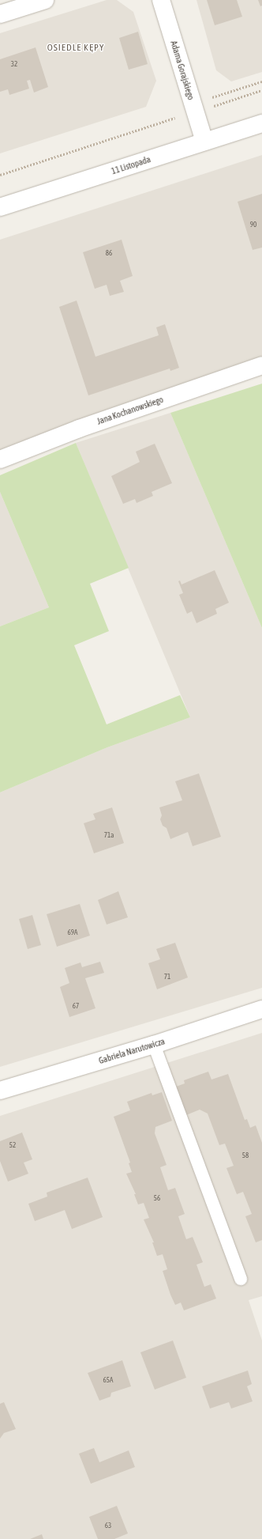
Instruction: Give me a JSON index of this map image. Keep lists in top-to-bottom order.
{
  "streets": {
    "street": [
      "Adama Gorajskiego",
      "11 Listopada",
      "Jana Kochanowskiego",
      "Gabriela Narutowicza"
    ]
  },
  "crossings": [
    ["Adama Gorajskiego", "11 Listopada"]
  ],
  "districts": ["OSIEDLE KĘPY"],
  "house_numbers": [
    "32",
    "90",
    "86",
    "71a",
    "69A",
    "71",
    "67",
    "52",
    "58",
    "56",
    "65A",
    "63"
  ]
}
